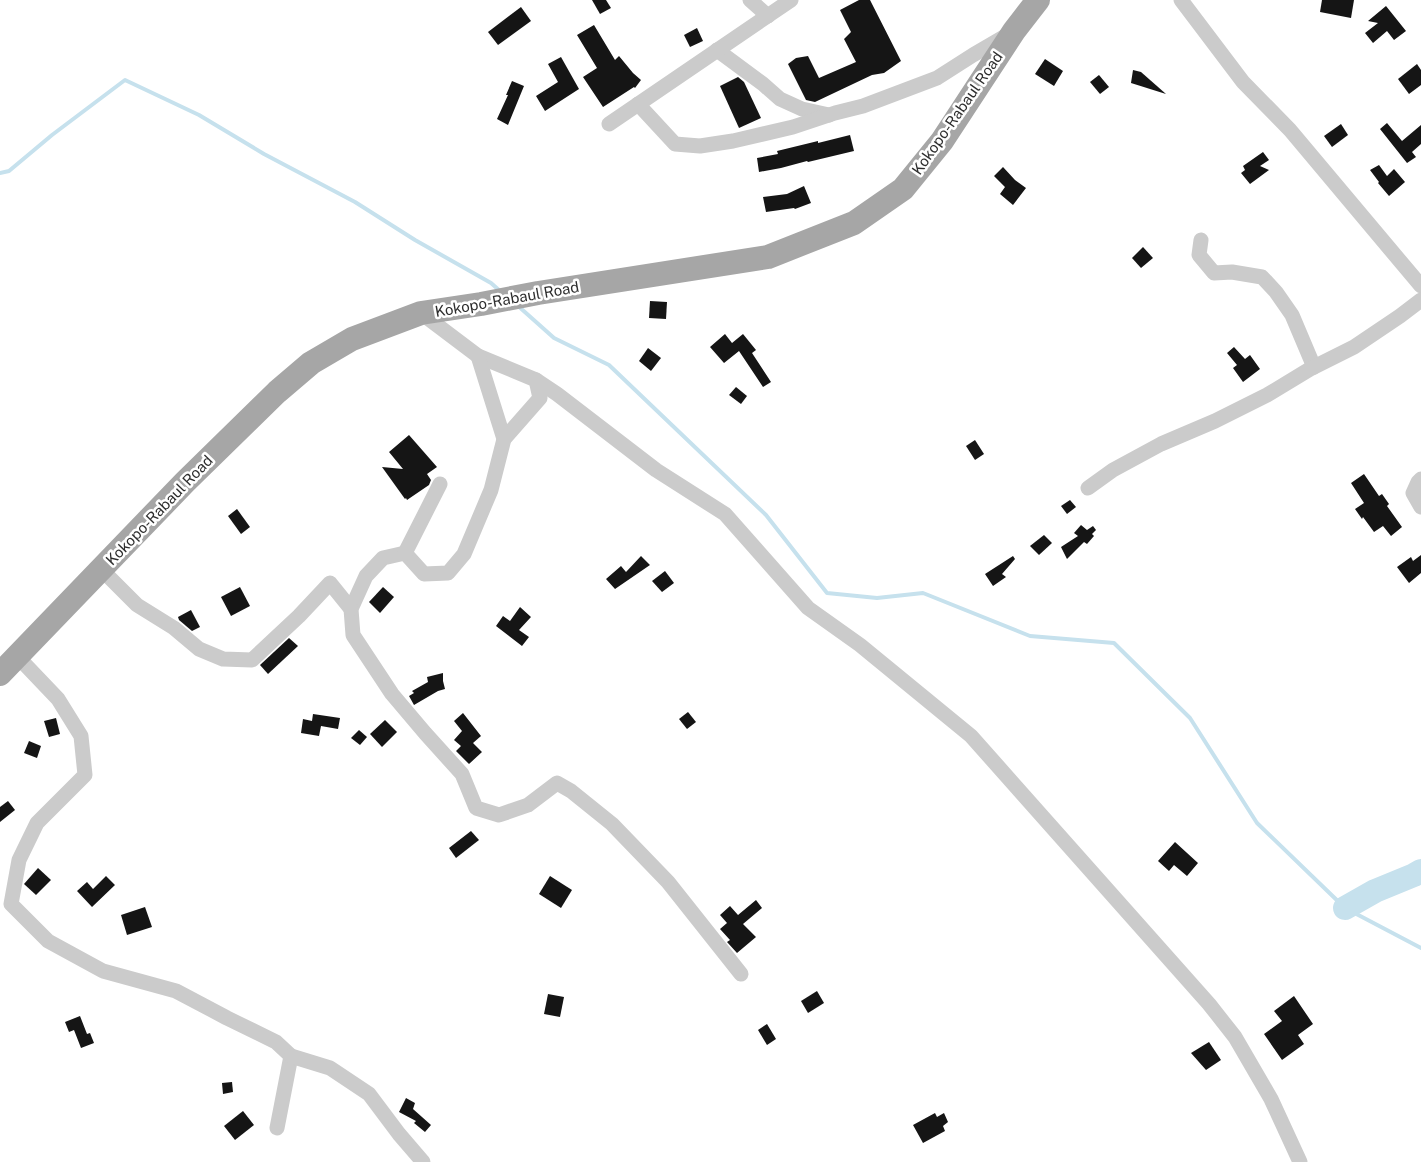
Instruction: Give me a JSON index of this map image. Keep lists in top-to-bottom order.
{
  "streets": {
    "main road": ["Kokopo-Rabaul Road"]
  }
}
